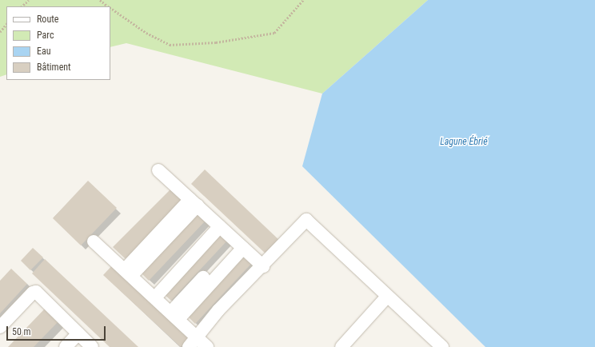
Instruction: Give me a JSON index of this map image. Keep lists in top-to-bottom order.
{
  "water": ["Lagune Ébrié"],
  "legend": [
    "Route",
    "Parc",
    "Eau",
    "Bâtiment"
  ],
  "scale_bar": "50 m"
}
